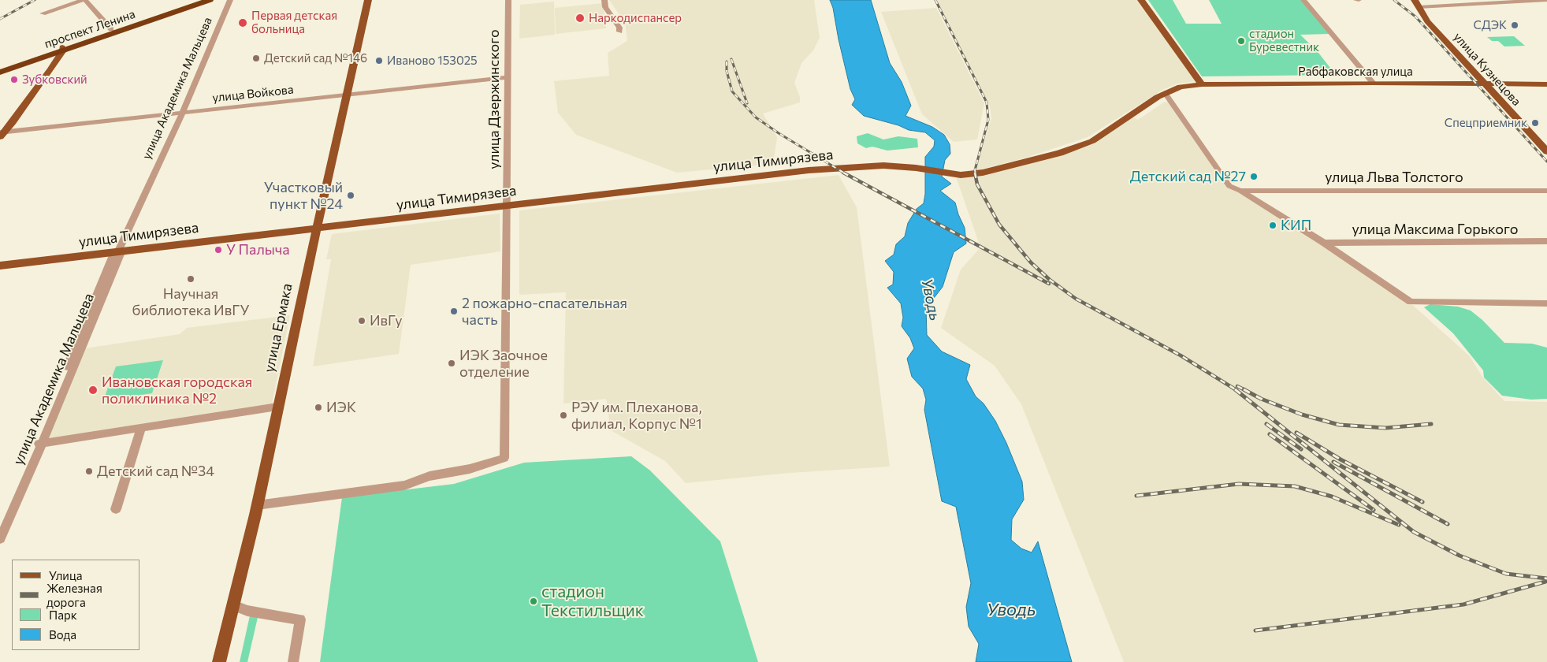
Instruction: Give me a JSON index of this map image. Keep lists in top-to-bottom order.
{
  "streets": {
    "highway": ["проспект Ленина"],
    "main road": [
      "улица Кузнецова",
      "Рабфаковская улица",
      "улица Тимирязева",
      "улица Ермака"
    ],
    "street": [
      "улица Академика Мальцева",
      "улица Войкова",
      "улица Дзержинского",
      "улица Льва Толстого",
      "улица Максима Горького"
    ]
  },
  "crossings": [
    ["улица Кузнецова", "Рабфаковская улица"],
    ["Рабфаковская улица", "улица Тимирязева"],
    ["улица Академика Мальцева", "улица Войкова"],
    ["улица Академика Мальцева", "улица Тимирязева"],
    ["улица Войкова", "улица Дзержинского"],
    ["улица Войкова", "улица Ермака"],
    ["улица Дзержинского", "улица Тимирязева"],
    ["улица Дзержинского", "улица Ермака"],
    ["улица Тимирязева", "улица Ермака"]
  ],
  "water": ["Уводь"],
  "places": [
    "Наркодиспансер",
    "Первая детская больница",
    "СДЭК",
    "стадион Буревестник",
    "Детский сад №146",
    "Иваново 153025",
    "Зубковский",
    "Спецприемник",
    "Детский сад №27",
    "Участковый пункт №24",
    "КИП",
    "У Палыча",
    "Научная библиотека ИвГУ",
    "2 пожарно-спасательная часть",
    "ИвГу",
    "ИЭК Заочное отделение",
    "Ивановская городская поликлиника №2",
    "ИЭК",
    "РЭУ им. Плеханова, филиал, Корпус №1",
    "Детский сад №34",
    "стадион Текстильщик"
  ],
  "legend": [
    "Улица",
    "Железная дорога",
    "Парк",
    "Вода"
  ]
}
